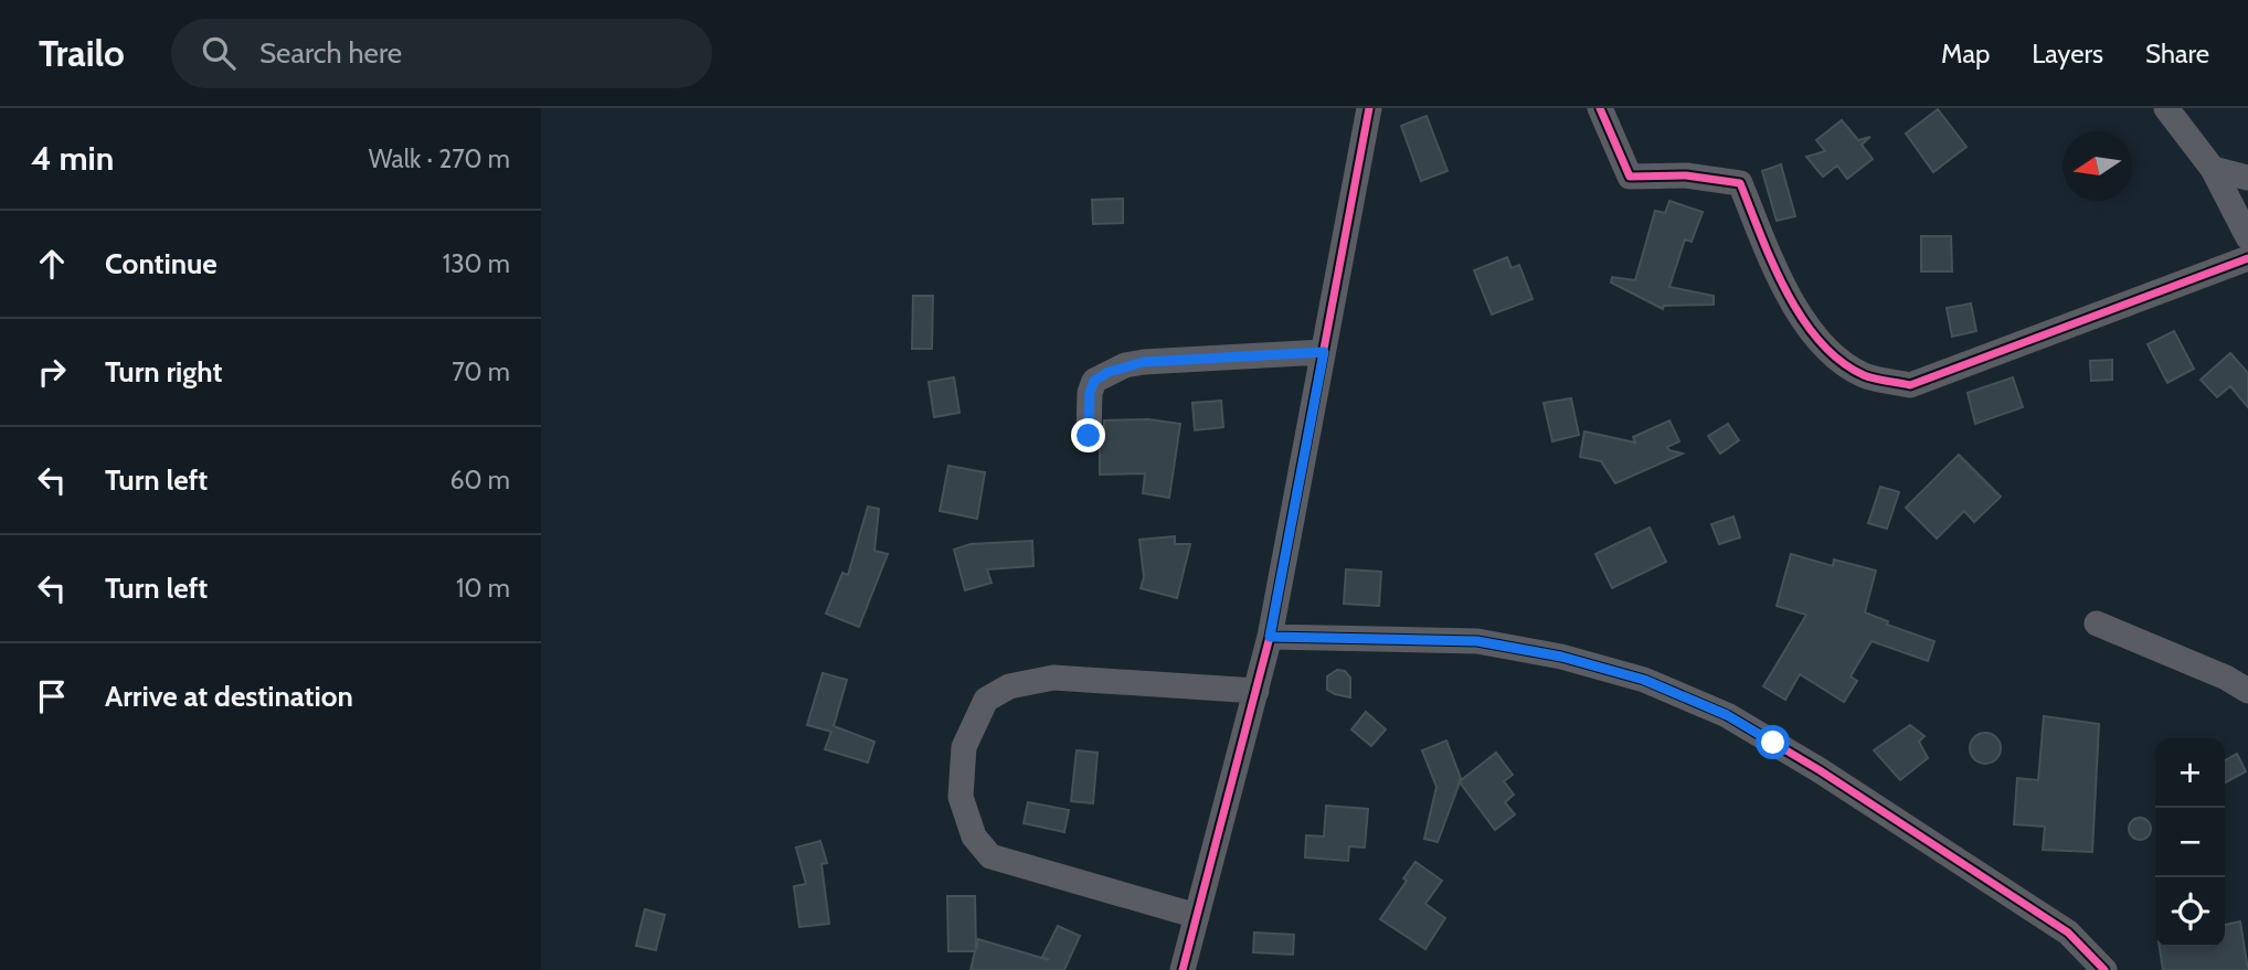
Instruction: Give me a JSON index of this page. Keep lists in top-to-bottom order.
{
  "north": "left",
  "page": {
    "header": "Trailo",
    "search": "Search here",
    "nav": ["Map", "Layers", "Share"],
    "heading": ["4 min", "Walk · 270 m"],
    "list": [
      ["Continue", "130 m"],
      ["Turn right", "70 m"],
      ["Turn left", "60 m"],
      ["Turn left", "10 m"],
      "Arrive at destination"
    ],
    "map_buttons": ["+", "−"]
  }
}
